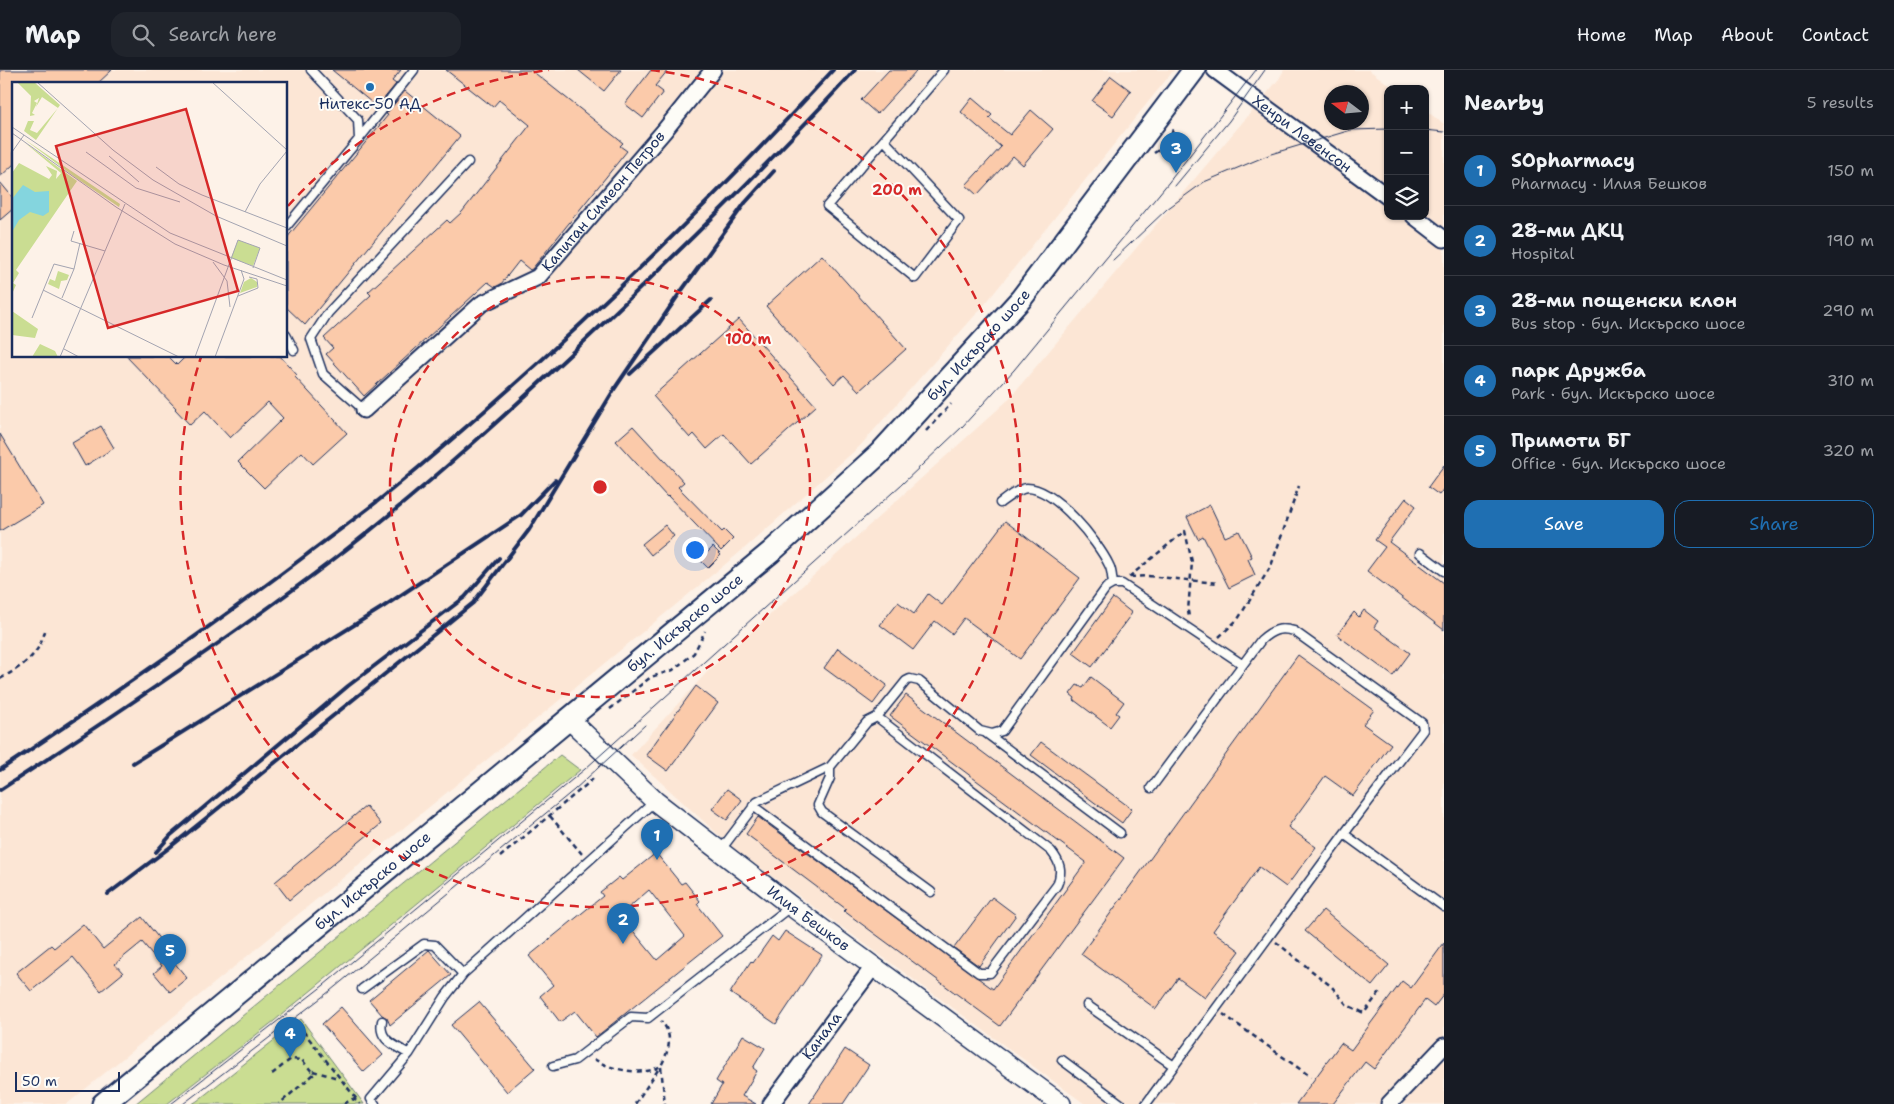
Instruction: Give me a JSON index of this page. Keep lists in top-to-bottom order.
{
  "streets": {
    "main road": ["бул. Искърско шосе"],
    "street": [
      "Хенри Левенсон",
      "Капитан Симеон Петров",
      "Илия Бешков",
      "Канала"
    ]
  },
  "crossings": [
    ["бул. Искърско шосе", "Илия Бешков"],
    ["Илия Бешков", "Канала"]
  ],
  "places": ["Нитекс-50 АД"],
  "scale_bar": "50 m",
  "north": "left",
  "page": {
    "header": "Map",
    "search": "Search here",
    "nav": [
      "Home",
      "Map",
      "About",
      "Contact"
    ],
    "heading": ["Nearby", "5 results"],
    "map_buttons": ["+", "−"],
    "pins": [
      "3",
      "1",
      "2",
      "5",
      "4"
    ],
    "list": [
      {
        "mark": "1",
        "name": "SOpharmacy",
        "note": "Pharmacy · Илия Бешков",
        "value": "150 m"
      },
      {
        "mark": "2",
        "name": "28-ми ДКЦ",
        "note": "Hospital",
        "value": "190 m"
      },
      {
        "mark": "3",
        "name": "28-ми пощенски клон",
        "note": "Bus stop · бул. Искърско шосе",
        "value": "290 m"
      },
      {
        "mark": "4",
        "name": "парк Дружба",
        "note": "Park · бул. Искърско шосе",
        "value": "310 m"
      },
      {
        "mark": "5",
        "name": "Примоти БГ",
        "note": "Office · бул. Искърско шосе",
        "value": "320 m"
      }
    ],
    "buttons": ["Save", "Share"],
    "scale": "50 m"
  },
  "rings": ["200 m", "100 m"]
}
